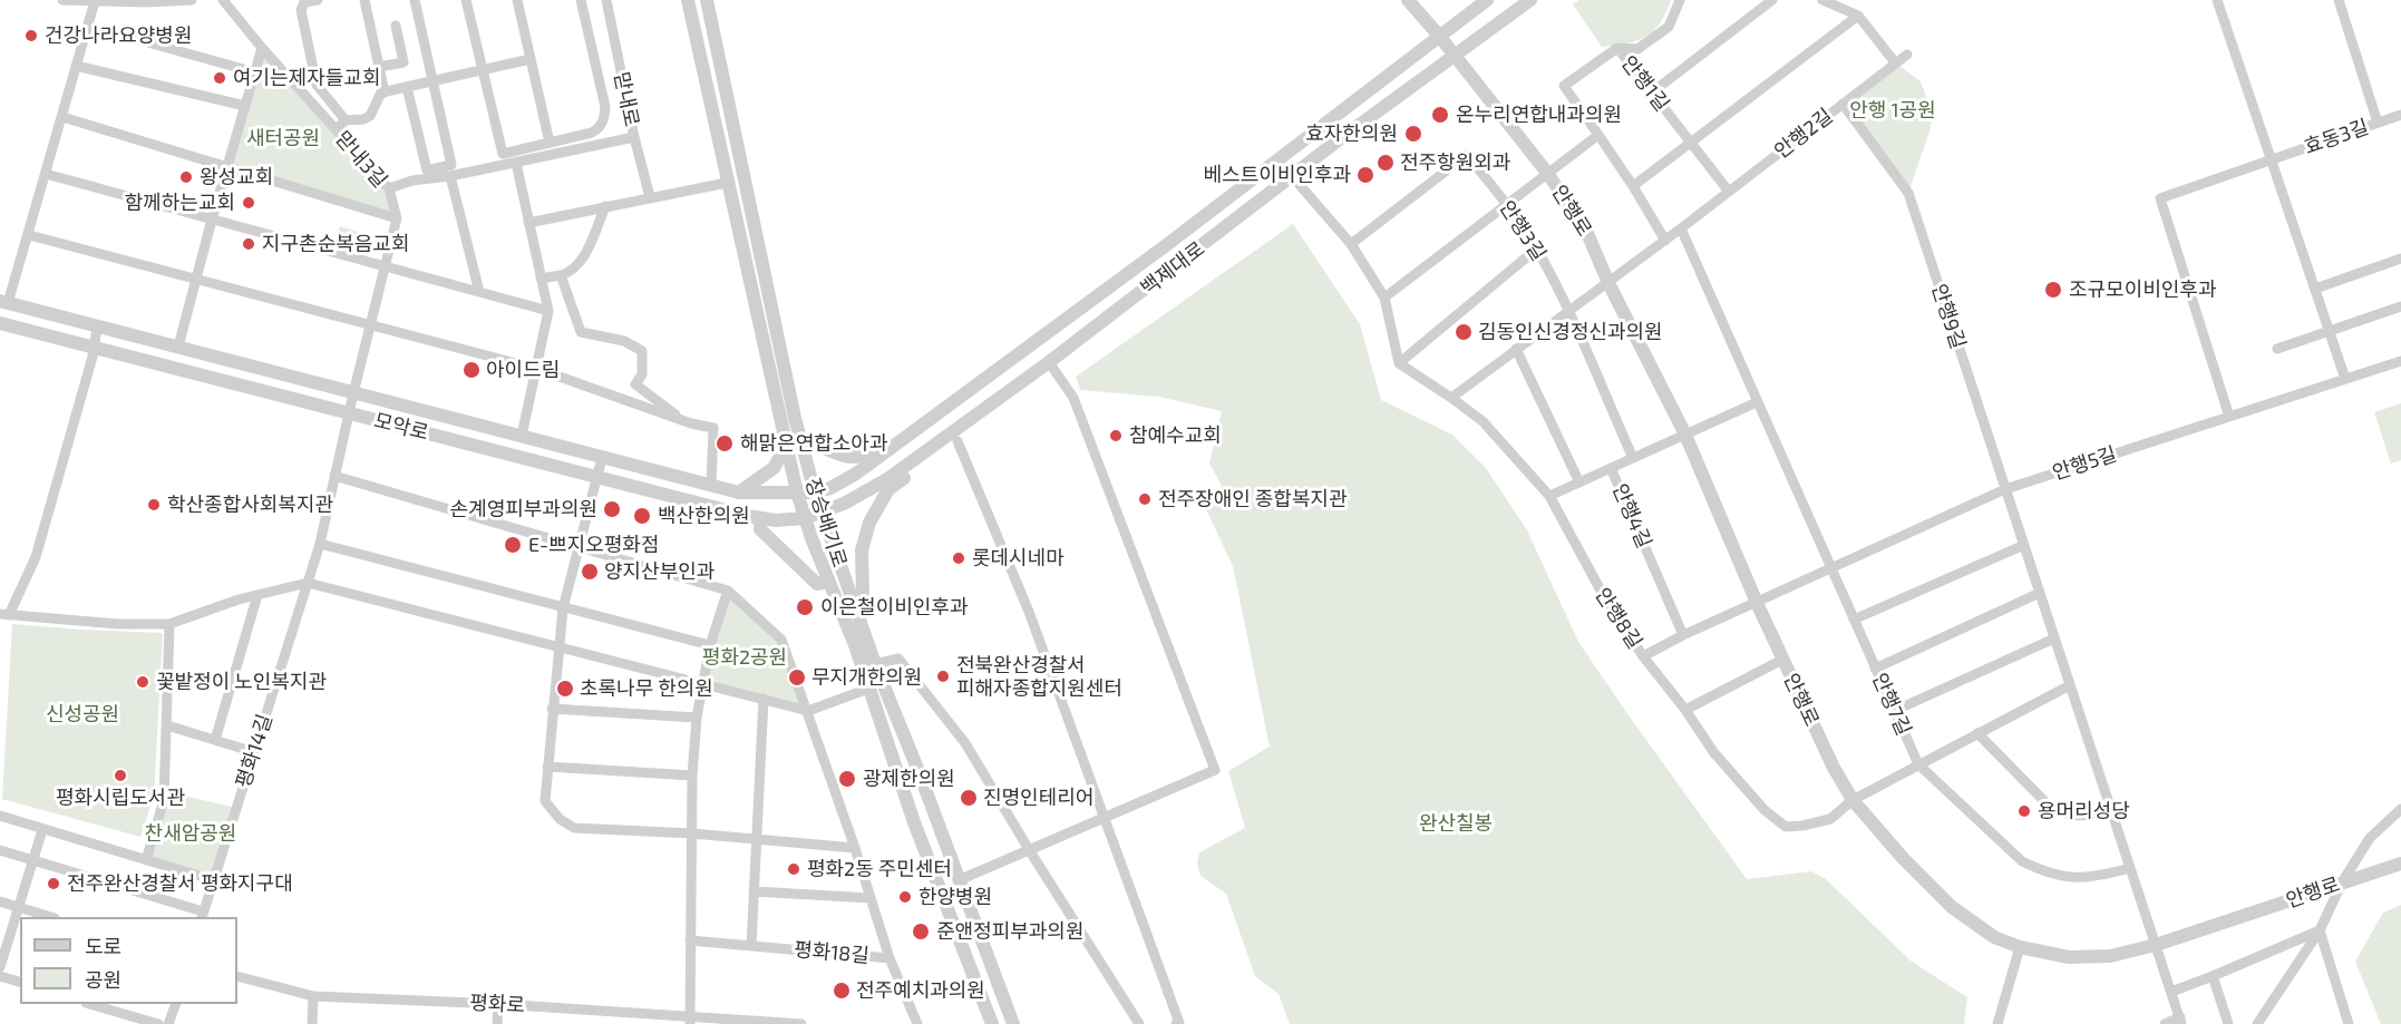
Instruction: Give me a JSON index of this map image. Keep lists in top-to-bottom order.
{
  "streets": {
    "street": [
      "안행1길",
      "맏내로",
      "안행2길",
      "효동3길",
      "맏내3길",
      "안행로",
      "안행3길",
      "백제대로",
      "안행9길",
      "모악로",
      "안행5길",
      "안행4길",
      "장승배기로",
      "안행8길",
      "안행7길",
      "평화14길",
      "평화18길",
      "평화로"
    ]
  },
  "crossings": [
    ["안행2길", "안행로"],
    ["안행2길", "안행9길"],
    ["효동3길", "안행5길"],
    ["맏내3길", "모악로"],
    ["맏내3길", "평화14길"],
    ["안행로", "백제대로"],
    ["안행로", "안행9길"],
    ["안행로", "안행5길"],
    ["안행로", "안행4길"],
    ["안행로", "안행8길"],
    ["안행3길", "안행4길"],
    ["백제대로", "모악로"],
    ["백제대로", "장승배기로"],
    ["안행9길", "안행5길"],
    ["안행9길", "안행7길"],
    ["모악로", "장승배기로"],
    ["모악로", "평화14길"],
    ["안행5길", "안행4길"],
    ["안행5길", "안행8길"],
    ["안행4길", "안행8길"]
  ],
  "parks": [
    "안행 1공원",
    "새터공원",
    "평화2공원",
    "신성공원",
    "완산칠봉",
    "찬새암공원"
  ],
  "places": [
    "건강나라요양병원",
    "여기는제자들교회",
    "온누리연합내과의원",
    "효자한의원",
    "전주항원외과",
    "베스트이비인후과",
    "왕성교회",
    "함께하는교회",
    "지구촌순복음교회",
    "조규모이비인후과",
    "김동인신경정신과의원",
    "아이드림",
    "참예수교회",
    "해맑은연합소아과",
    "전주장애인 종합복지관",
    "학산종합사회복지관",
    "손계영피부과의원",
    "백산한의원",
    "E-쁘지오평화점",
    "롯데시네마",
    "양지산부인과",
    "이은철이비인후과",
    "전북완산경찰서 피해자종합지원센터",
    "무지개한의원",
    "꽃밭정이 노인복지관",
    "초록나무 한의원",
    "평화시립도서관",
    "광제한의원",
    "진명인테리어",
    "용머리성당",
    "평화2동 주민센터",
    "전주완산경찰서 평화지구대",
    "한양병원",
    "준앤정피부과의원",
    "전주예치과의원"
  ],
  "legend": ["도로", "공원"]
}
